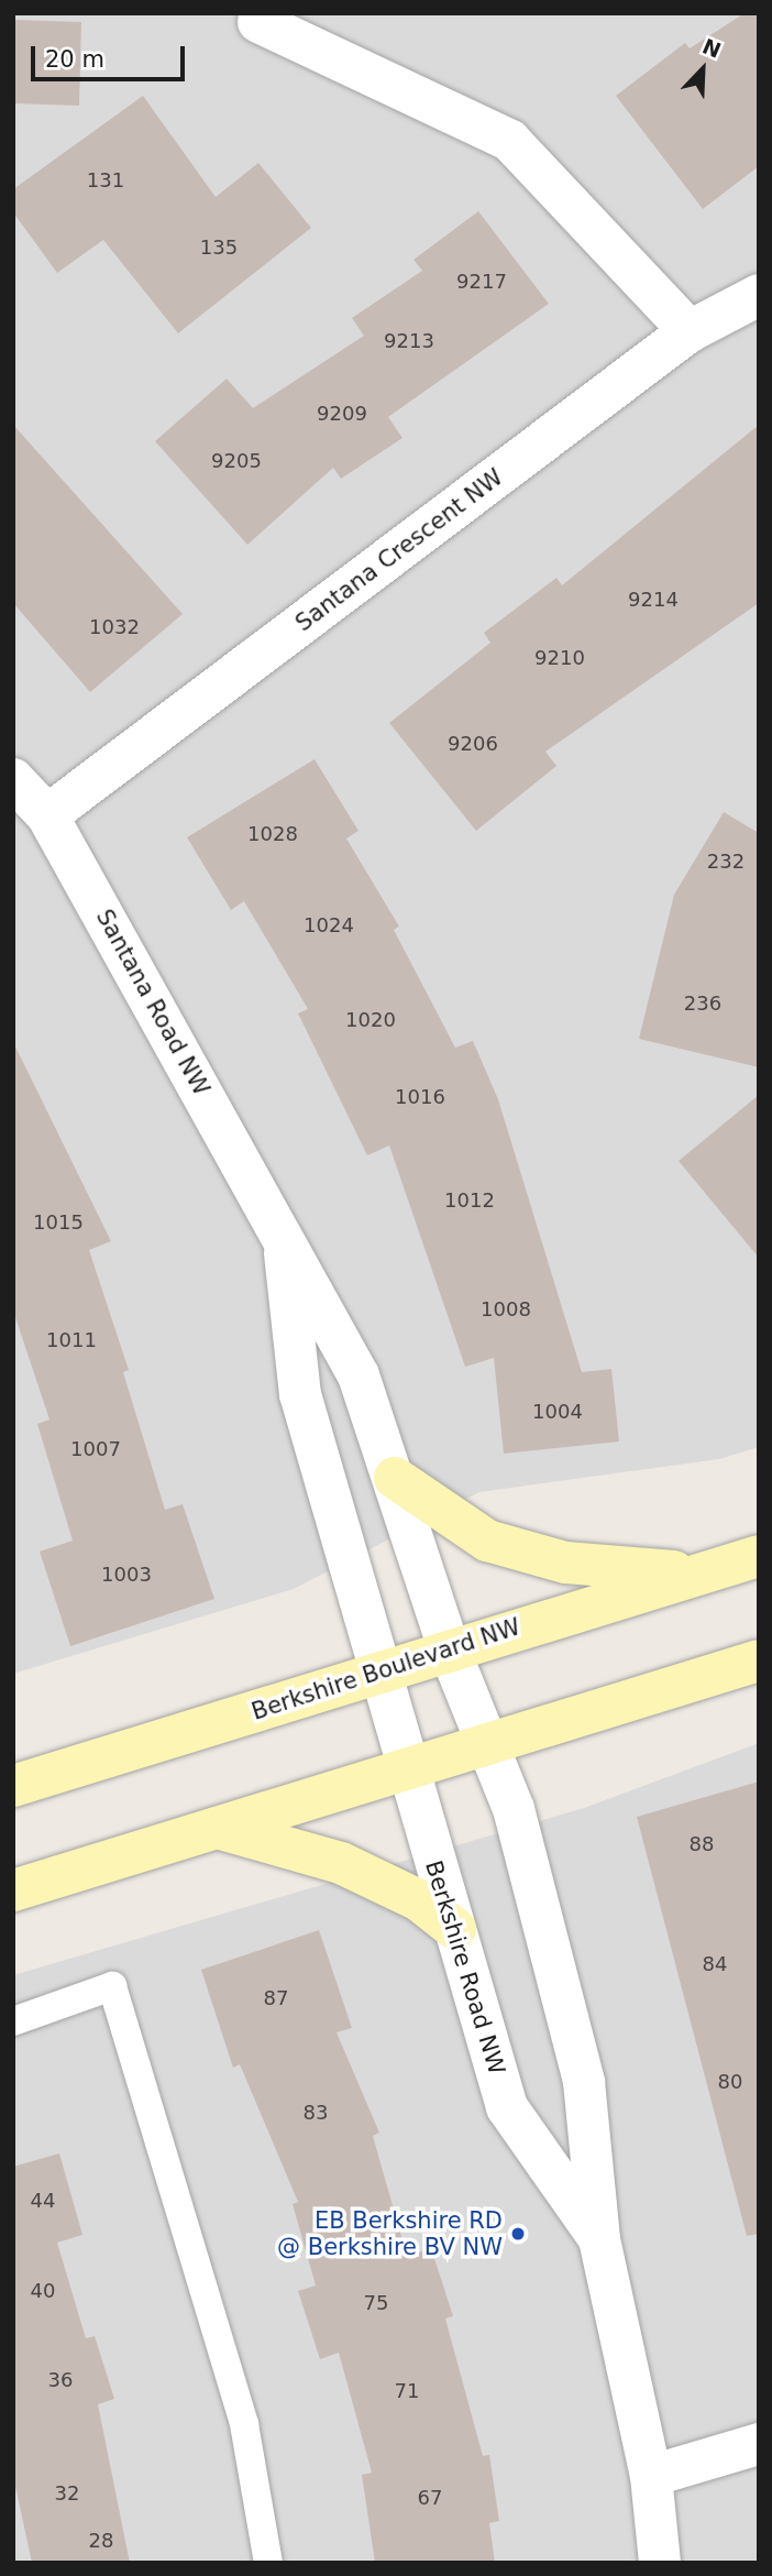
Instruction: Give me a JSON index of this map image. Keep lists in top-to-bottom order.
{
  "streets": {
    "main road": ["Berkshire Boulevard NW"],
    "street": ["Santana Crescent NW", "Santana Road NW", "Berkshire Road NW"]
  },
  "crossings": [
    ["Santana Crescent NW", "Santana Road NW"],
    ["Santana Road NW", "Berkshire Boulevard NW"],
    ["Santana Road NW", "Berkshire Road NW"],
    ["Berkshire Boulevard NW", "Berkshire Road NW"]
  ],
  "places": ["EB Berkshire RD @ Berkshire BV NW"],
  "house_numbers": [
    "131",
    "135",
    "9217",
    "9213",
    "9209",
    "9205",
    "9214",
    "1032",
    "9210",
    "9206",
    "1028",
    "232",
    "1024",
    "236",
    "1020",
    "1016",
    "1012",
    "1015",
    "1008",
    "1011",
    "1004",
    "1007",
    "1003",
    "88",
    "84",
    "87",
    "80",
    "83",
    "44",
    "40",
    "75",
    "36",
    "71",
    "32",
    "67",
    "28"
  ],
  "scale_bar": "20 m",
  "north": "top right"
}
